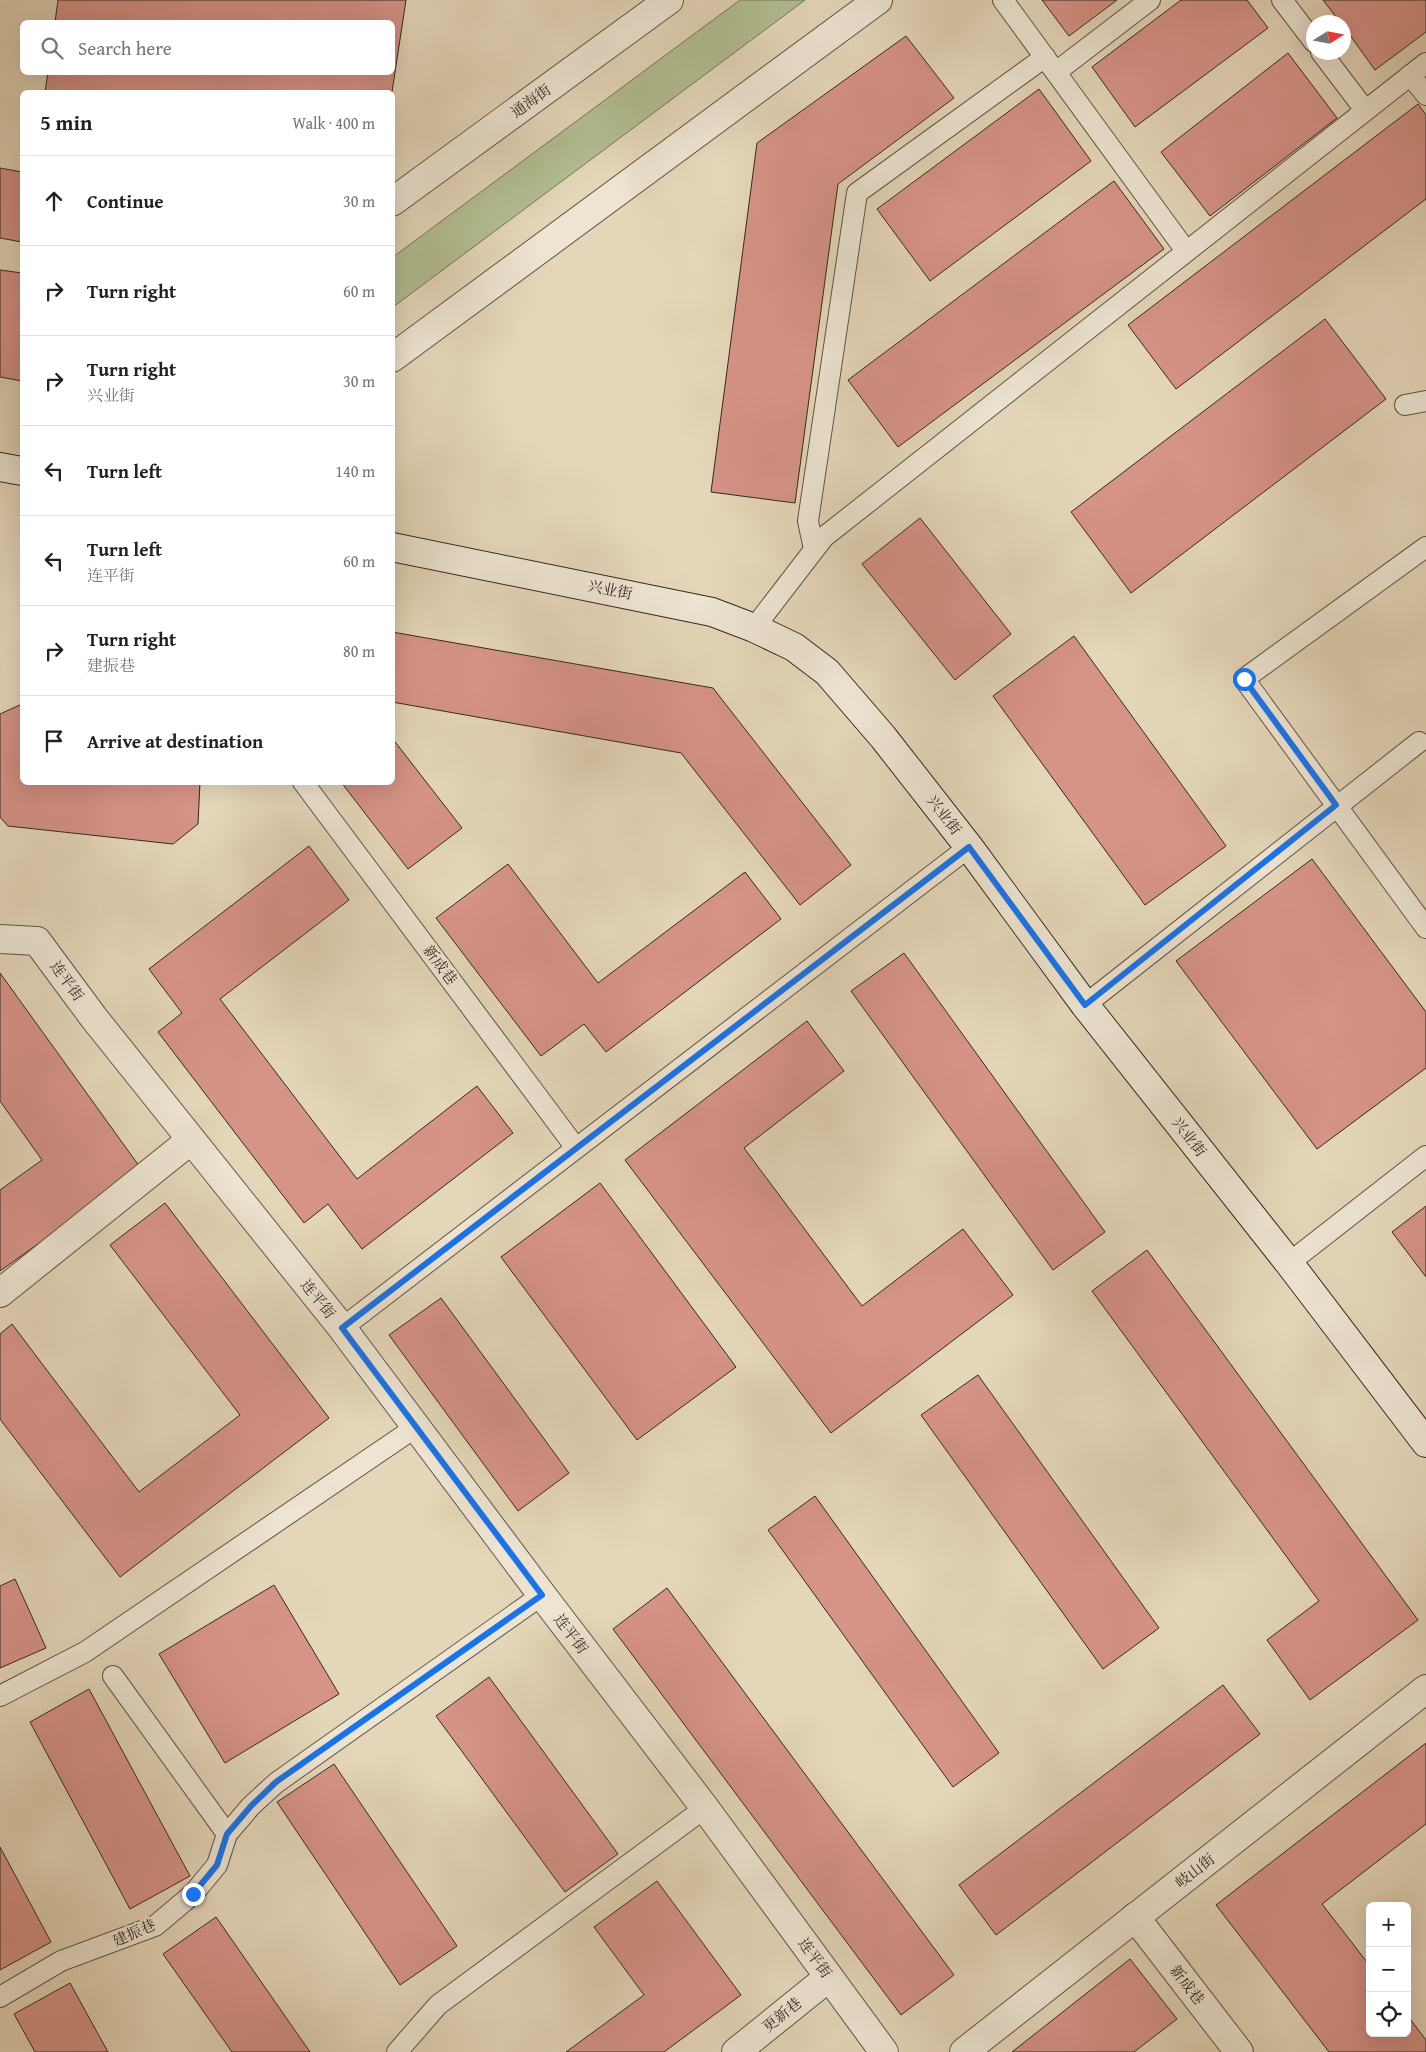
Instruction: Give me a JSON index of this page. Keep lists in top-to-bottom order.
{
  "streets": {
    "street": [
      "通海街",
      "兴业街",
      "新成巷",
      "连平街",
      "岐山街",
      "更新巷"
    ],
    "lane": ["建振巷"]
  },
  "crossings": [
    ["新成巷", "岐山街"],
    ["连平街", "建振巷"],
    ["连平街", "更新巷"]
  ],
  "north": "right",
  "page": {
    "search": "Search here",
    "heading": ["5 min", "Walk · 400 m"],
    "list": [
      ["Continue", "30 m"],
      ["Turn right", "60 m"],
      ["Turn right", "兴业街", "30 m"],
      ["Turn left", "140 m"],
      ["Turn left", "连平街", "60 m"],
      ["Turn right", "建振巷", "80 m"],
      "Arrive at destination"
    ],
    "map_buttons": ["+", "−"]
  }
}
